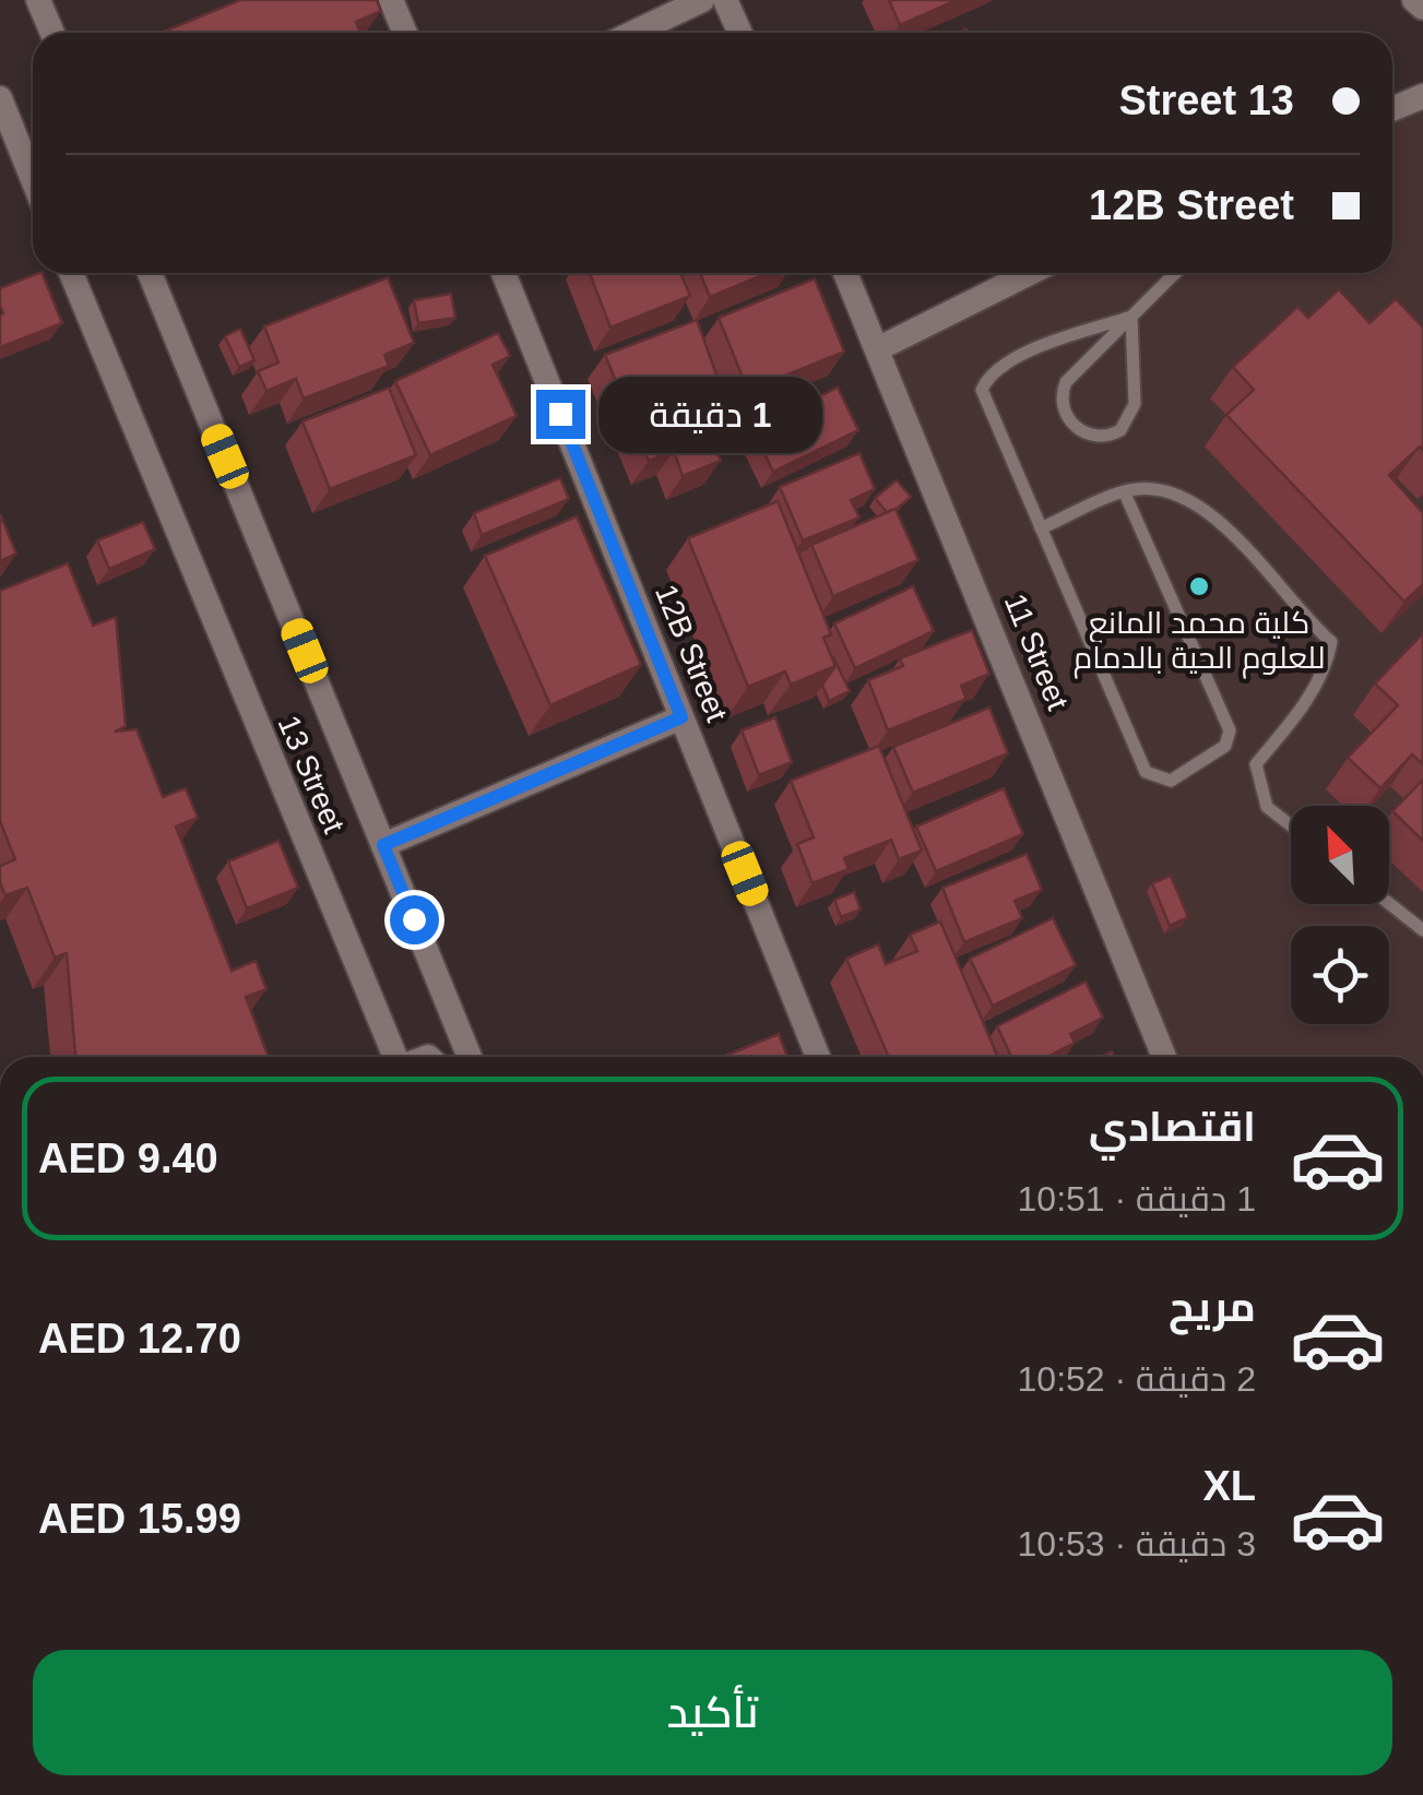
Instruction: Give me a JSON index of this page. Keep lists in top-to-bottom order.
{
  "streets": {
    "street": ["11 Street", "12B Street", "13 Street"]
  },
  "places": ["كلية محمد المانع للعلوم الحية بالدمام"],
  "north": "top left",
  "page": {
    "banner": ["13 Street", "12B Street"],
    "bubble": "1 دقيقة",
    "list": [
      {
        "name": "اقتصادي",
        "note": "1 دقيقة · 10:51",
        "value": "AED 9.40"
      },
      {
        "name": "مريح",
        "note": "2 دقيقة · 10:52",
        "value": "AED 12.70"
      },
      {
        "name": "XL",
        "note": "3 دقيقة · 10:53",
        "value": "AED 15.99"
      }
    ],
    "buttons": "تأكيد"
  }
}
